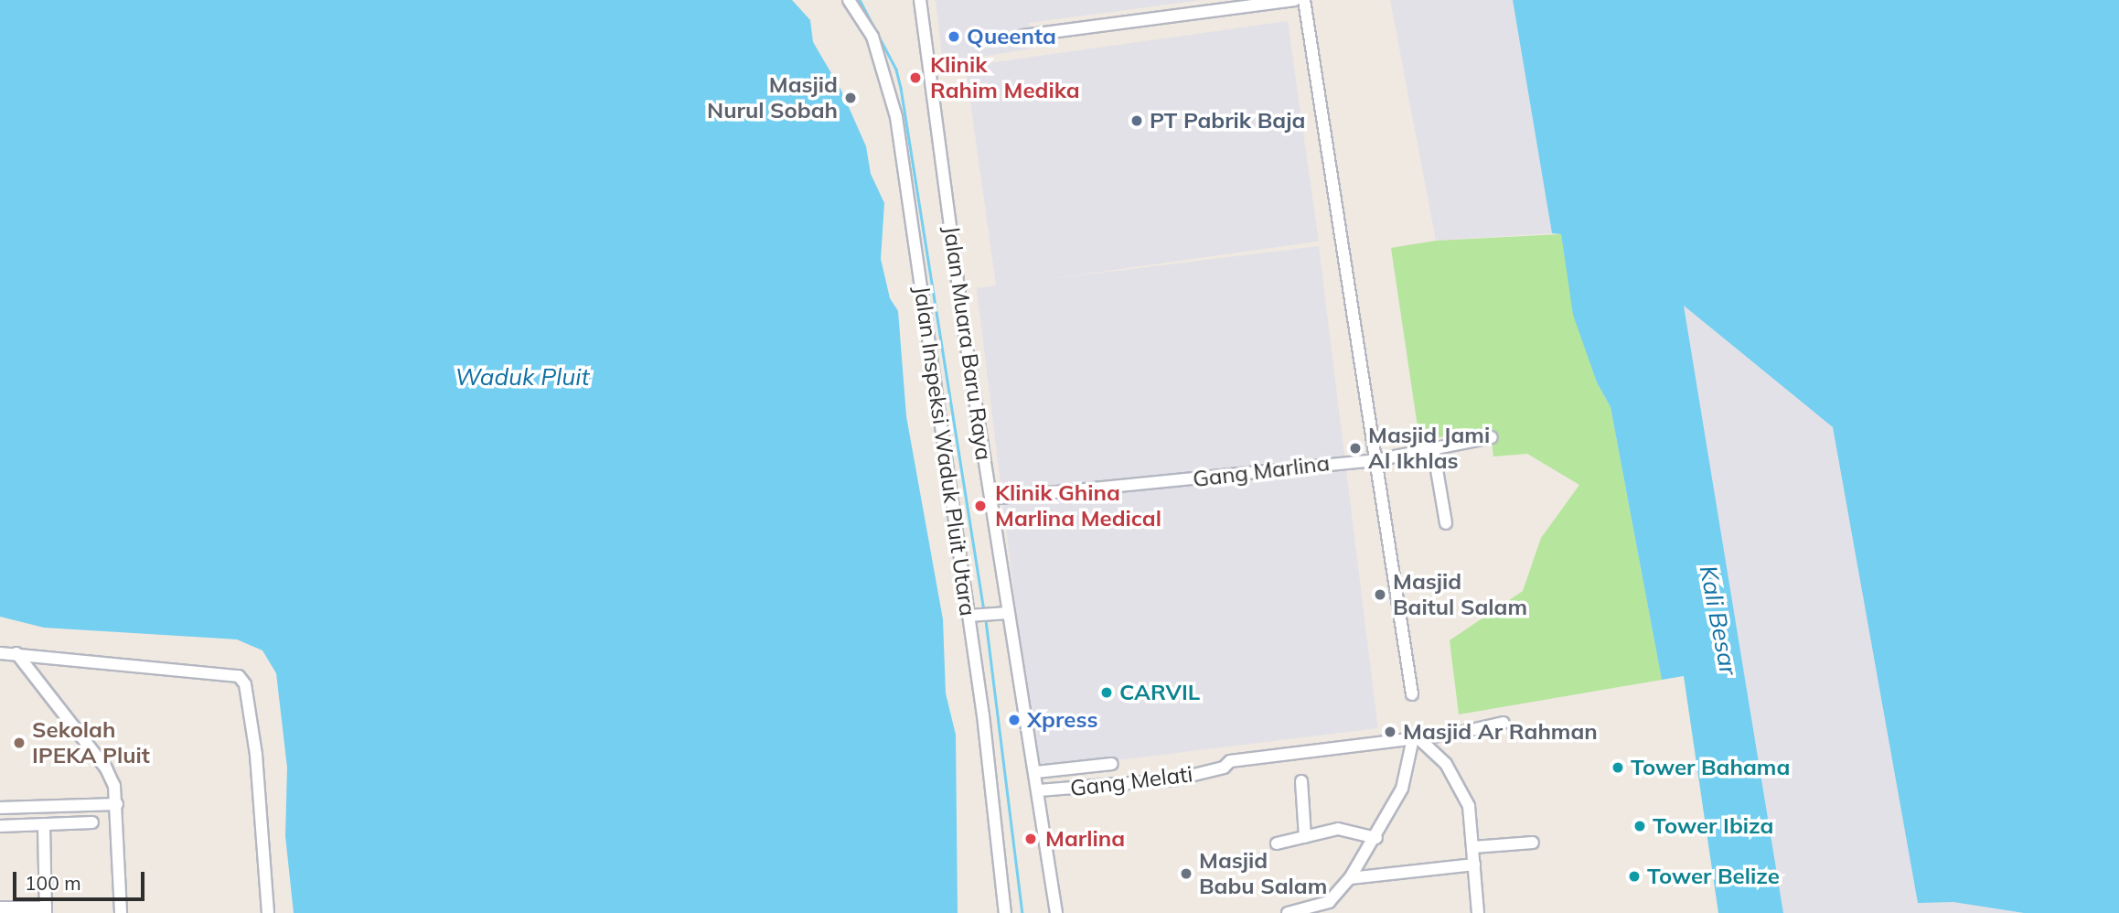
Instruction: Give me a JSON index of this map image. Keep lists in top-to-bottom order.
{
  "streets": {
    "street": [
      "Jalan Muara Baru Raya",
      "Jalan Inspeksi Waduk Pluit Utara",
      "Gang Marlina",
      "Gang Melati"
    ]
  },
  "crossings": [
    ["Jalan Muara Baru Raya", "Gang Marlina"],
    ["Jalan Muara Baru Raya", "Gang Melati"]
  ],
  "water": ["Waduk Pluit", "Kali Besar"],
  "places": [
    "Queenta",
    "Klinik Rahim Medika",
    "Masjid Nurul Sobah",
    "PT Pabrik Baja",
    "Masjid Jami Al Ikhlas",
    "Klinik Ghina Marlina Medical",
    "Masjid Baitul Salam",
    "CARVIL",
    "Xpress",
    "Masjid Ar Rahman",
    "Sekolah IPEKA Pluit",
    "Tower Bahama",
    "Tower Ibiza",
    "Marlina",
    "Masjid Babu Salam",
    "Tower Belize"
  ],
  "scale_bar": "100 m"
}
